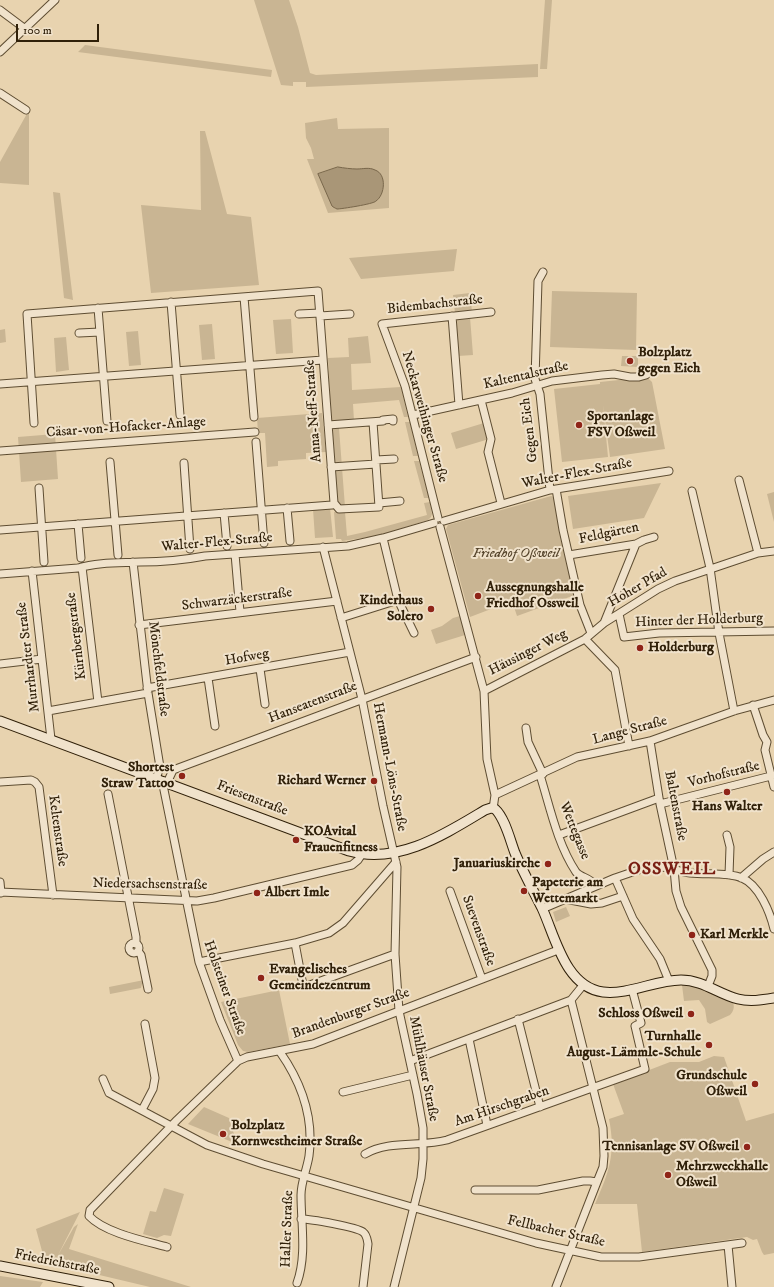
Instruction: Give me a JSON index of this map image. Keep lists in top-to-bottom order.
{
  "streets": {
    "main road": ["Friesenstraße", "Friedrichstraße"],
    "street": [
      "Bidembachstraße",
      "Kaltentalstraße",
      "Anna-Neff-Straße",
      "Neckarweihinger Straße",
      "Cäsar-von-Hofacker-Anlage",
      "Gegen Eich",
      "Walter-Flex-Straße",
      "Feldgärten",
      "Hoher Pfad",
      "Schwarzäckerstraße",
      "Hinter der Holderburg",
      "Kürnbergstraße",
      "Häusinger Weg",
      "Murrhardter Straße",
      "Hofweg",
      "Mönchfeldstraße",
      "Hanseatenstraße",
      "Lange Straße",
      "Hermann-Löns-Straße",
      "Vorhofstraße",
      "Baltenstraße",
      "Keltenstraße",
      "Wettegasse",
      "Niedersachsenstraße",
      "Suevenstraße",
      "Holsteiner Straße",
      "Brandenburger Straße",
      "Mühlhäuser Straße",
      "Am Hirschgraben",
      "Haller Straße",
      "Fellbacher Straße"
    ]
  },
  "crossings": [
    ["Bidembachstraße", "Neckarweihinger Straße"],
    ["Kaltentalstraße", "Neckarweihinger Straße"],
    ["Kaltentalstraße", "Gegen Eich"],
    ["Neckarweihinger Straße", "Walter-Flex-Straße"],
    ["Neckarweihinger Straße", "Häusinger Weg"],
    ["Neckarweihinger Straße", "Hanseatenstraße"],
    ["Neckarweihinger Straße", "Lange Straße"],
    ["Neckarweihinger Straße", "Friesenstraße"],
    ["Gegen Eich", "Walter-Flex-Straße"],
    ["Gegen Eich", "Feldgärten"],
    ["Gegen Eich", "Hoher Pfad"],
    ["Walter-Flex-Straße", "Kürnbergstraße"],
    ["Walter-Flex-Straße", "Murrhardter Straße"],
    ["Walter-Flex-Straße", "Mönchfeldstraße"],
    ["Walter-Flex-Straße", "Hermann-Löns-Straße"],
    ["Hoher Pfad", "Hinter der Holderburg"],
    ["Hoher Pfad", "Häusinger Weg"],
    ["Schwarzäckerstraße", "Mönchfeldstraße"],
    ["Schwarzäckerstraße", "Hermann-Löns-Straße"],
    ["Kürnbergstraße", "Hofweg"],
    ["Murrhardter Straße", "Hofweg"],
    ["Murrhardter Straße", "Friesenstraße"],
    ["Hofweg", "Mönchfeldstraße"],
    ["Hofweg", "Hermann-Löns-Straße"],
    ["Mönchfeldstraße", "Hanseatenstraße"],
    ["Mönchfeldstraße", "Friesenstraße"],
    ["Mönchfeldstraße", "Holsteiner Straße"],
    ["Hanseatenstraße", "Hermann-Löns-Straße"],
    ["Hanseatenstraße", "Friesenstraße"],
    ["Hanseatenstraße", "Holsteiner Straße"],
    ["Lange Straße", "Baltenstraße"],
    ["Lange Straße", "Wettegasse"],
    ["Hermann-Löns-Straße", "Friesenstraße"],
    ["Hermann-Löns-Straße", "Mühlhäuser Straße"],
    ["Vorhofstraße", "Baltenstraße"],
    ["Vorhofstraße", "Wettegasse"],
    ["Friesenstraße", "Niedersachsenstraße"],
    ["Friesenstraße", "Holsteiner Straße"],
    ["Friesenstraße", "Mühlhäuser Straße"],
    ["Keltenstraße", "Niedersachsenstraße"],
    ["Niedersachsenstraße", "Holsteiner Straße"],
    ["Suevenstraße", "Brandenburger Straße"],
    ["Holsteiner Straße", "Brandenburger Straße"],
    ["Brandenburger Straße", "Mühlhäuser Straße"],
    ["Brandenburger Straße", "Haller Straße"],
    ["Brandenburger Straße", "Fellbacher Straße"],
    ["Mühlhäuser Straße", "Am Hirschgraben"],
    ["Mühlhäuser Straße", "Fellbacher Straße"],
    ["Haller Straße", "Fellbacher Straße"]
  ],
  "districts": ["OSSWEIL"],
  "parks": ["Friedhof Oßweil"],
  "places": [
    "Bolzplatz gegen Eich",
    "Sportanlage FSV Oßweil",
    "Aussegnungshalle Friedhof Ossweil",
    "Kinderhaus Solero",
    "Holderburg",
    "Shortest Straw Tattoo",
    "Richard Werner",
    "Hans Walter",
    "KOAvital Frauenfitness",
    "Januariuskirche",
    "Papeterie am Wettemarkt",
    "Albert Imle",
    "Karl Merkle",
    "Evangelisches Gemeindezentrum",
    "Schloss Oßweil",
    "Turnhalle August-Lämmle-Schule",
    "Grundschule Oßweil",
    "Bolzplatz Kornwestheimer Straße",
    "Tennisanlage SV Oßweil",
    "Mehrzweckhalle Oßweil"
  ],
  "scale_bar": "100 m"
}
